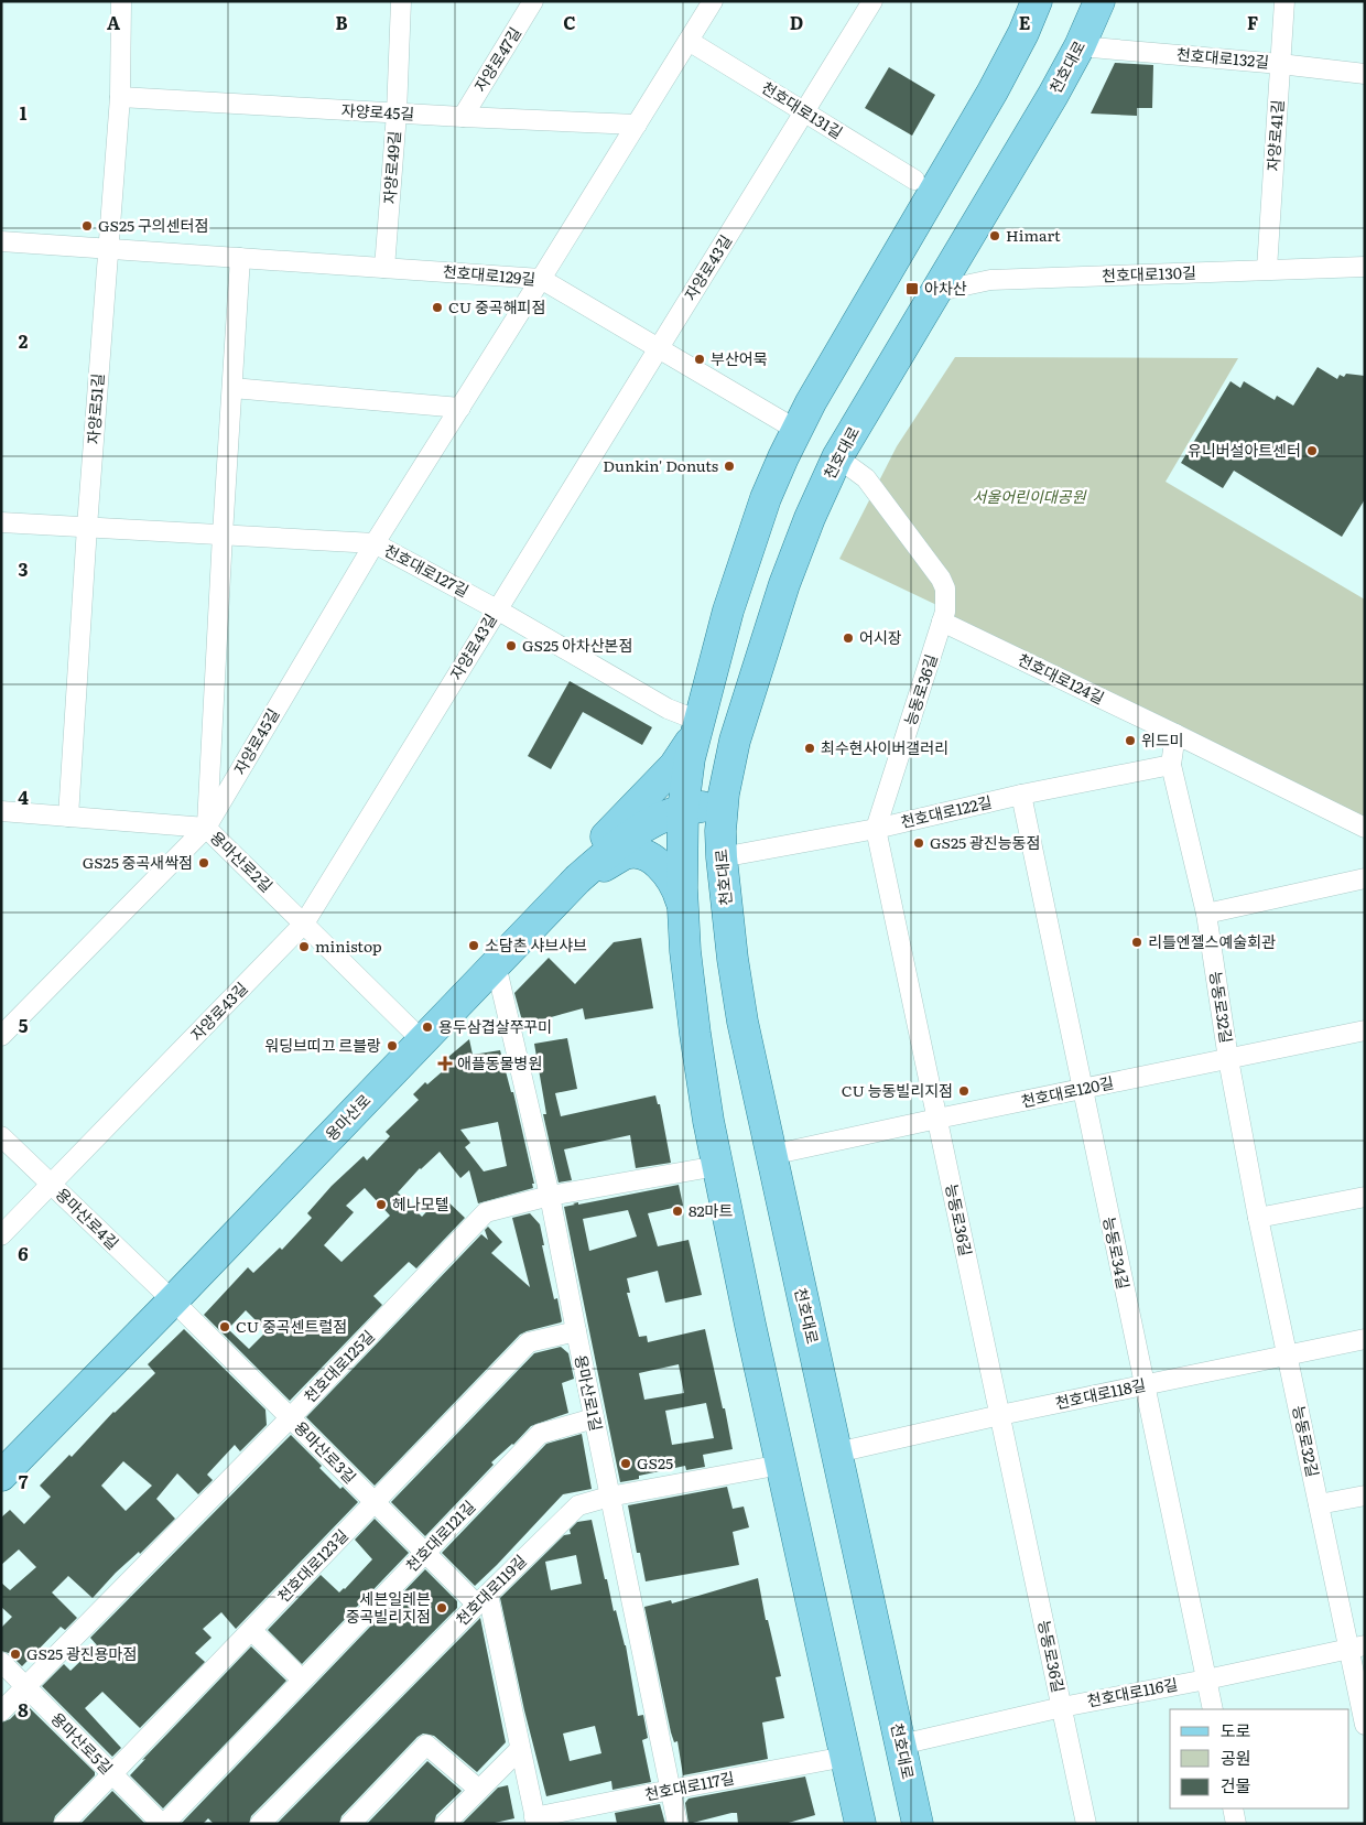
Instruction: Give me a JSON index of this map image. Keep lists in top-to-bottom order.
{
  "streets": {
    "main road": ["천호대로", "용마산로"],
    "street": [
      "천호대로132길",
      "자양로47길",
      "천호대로131길",
      "자양로45길",
      "자양로41길",
      "자양로49길",
      "자양로43길",
      "천호대로130길",
      "천호대로129길",
      "자양로51길",
      "천호대로127길",
      "천호대로124길",
      "능동로36길",
      "천호대로122길",
      "용마산로2길",
      "능동로32길",
      "천호대로120길",
      "용마산로4길",
      "능동로34길",
      "천호대로125길",
      "용마산로1길",
      "천호대로118길",
      "용마산로3길",
      "천호대로121길",
      "천호대로123길",
      "천호대로119길",
      "천호대로116길",
      "용마산로5길",
      "천호대로117길"
    ]
  },
  "crossings": [
    ["천호대로132길", "천호대로"],
    ["천호대로132길", "자양로41길"],
    ["자양로47길", "자양로45길"],
    ["천호대로", "천호대로130길"],
    ["천호대로", "천호대로122길"],
    ["천호대로", "천호대로120길"],
    ["천호대로", "용마산로"],
    ["천호대로", "천호대로118길"],
    ["천호대로", "천호대로116길"],
    ["천호대로131길", "자양로45길"],
    ["천호대로131길", "자양로43길"],
    ["자양로45길", "자양로49길"],
    ["자양로45길", "천호대로129길"],
    ["자양로45길", "자양로51길"],
    ["자양로45길", "천호대로127길"],
    ["자양로45길", "용마산로2길"],
    ["자양로41길", "천호대로130길"],
    ["자양로49길", "천호대로129길"],
    ["자양로43길", "천호대로129길"],
    ["자양로43길", "천호대로127길"],
    ["자양로43길", "용마산로2길"],
    ["자양로43길", "용마산로4길"],
    ["천호대로129길", "자양로51길"],
    ["자양로51길", "천호대로127길"],
    ["자양로51길", "용마산로2길"],
    ["천호대로124길", "능동로36길"],
    ["천호대로124길", "능동로32길"],
    ["능동로36길", "천호대로122길"],
    ["능동로36길", "천호대로120길"],
    ["능동로36길", "천호대로118길"],
    ["능동로36길", "천호대로116길"],
    ["천호대로122길", "능동로32길"],
    ["천호대로122길", "능동로34길"],
    ["용마산로2길", "용마산로"],
    ["능동로32길", "천호대로120길"],
    ["능동로32길", "천호대로118길"],
    ["능동로32길", "천호대로116길"],
    ["천호대로120길", "능동로34길"],
    ["용마산로", "용마산로4길"],
    ["용마산로", "용마산로1길"],
    ["용마산로", "용마산로3길"],
    ["용마산로4길", "용마산로3길"],
    ["능동로34길", "천호대로118길"],
    ["능동로34길", "천호대로116길"],
    ["천호대로125길", "용마산로1길"],
    ["천호대로125길", "용마산로3길"],
    ["천호대로125길", "용마산로5길"],
    ["용마산로1길", "천호대로121길"],
    ["용마산로1길", "천호대로123길"],
    ["용마산로1길", "천호대로119길"],
    ["용마산로1길", "천호대로117길"],
    ["용마산로3길", "천호대로121길"],
    ["용마산로3길", "천호대로123길"],
    ["용마산로3길", "천호대로119길"],
    ["천호대로121길", "용마산로5길"],
    ["천호대로123길", "용마산로5길"]
  ],
  "parks": ["서울어린이대공원"],
  "places": {
    "other": [
      "GS25 구의센터점",
      "Himart",
      "CU 중곡해피점",
      "부산어묵",
      "유니버설아트센터",
      "Dunkin' Donuts",
      "어시장",
      "GS25 아차산본점",
      "위드미",
      "최수현사이버갤러리",
      "GS25 광진능동점",
      "GS25 중곡새싹점",
      "리틀엔젤스예술회관",
      "소담촌 샤브샤브",
      "ministop",
      "용두삼겹살쭈꾸미",
      "워딩브띠끄 르블랑",
      "CU 능동빌리지점",
      "헤나모텔",
      "82마트",
      "CU 중곡센트럴점",
      "GS25",
      "세븐일레븐 중곡빌리지점",
      "GS25 광진용마점"
    ],
    "transit": ["아차산"],
    "health": ["애플동물병원"]
  },
  "legend": ["도로", "공원", "건물"],
  "grid": {
    "columns": [
      "A",
      "B",
      "C",
      "D",
      "E",
      "F"
    ],
    "rows": [
      "1",
      "2",
      "3",
      "4",
      "5",
      "6",
      "7",
      "8"
    ]
  }
}
